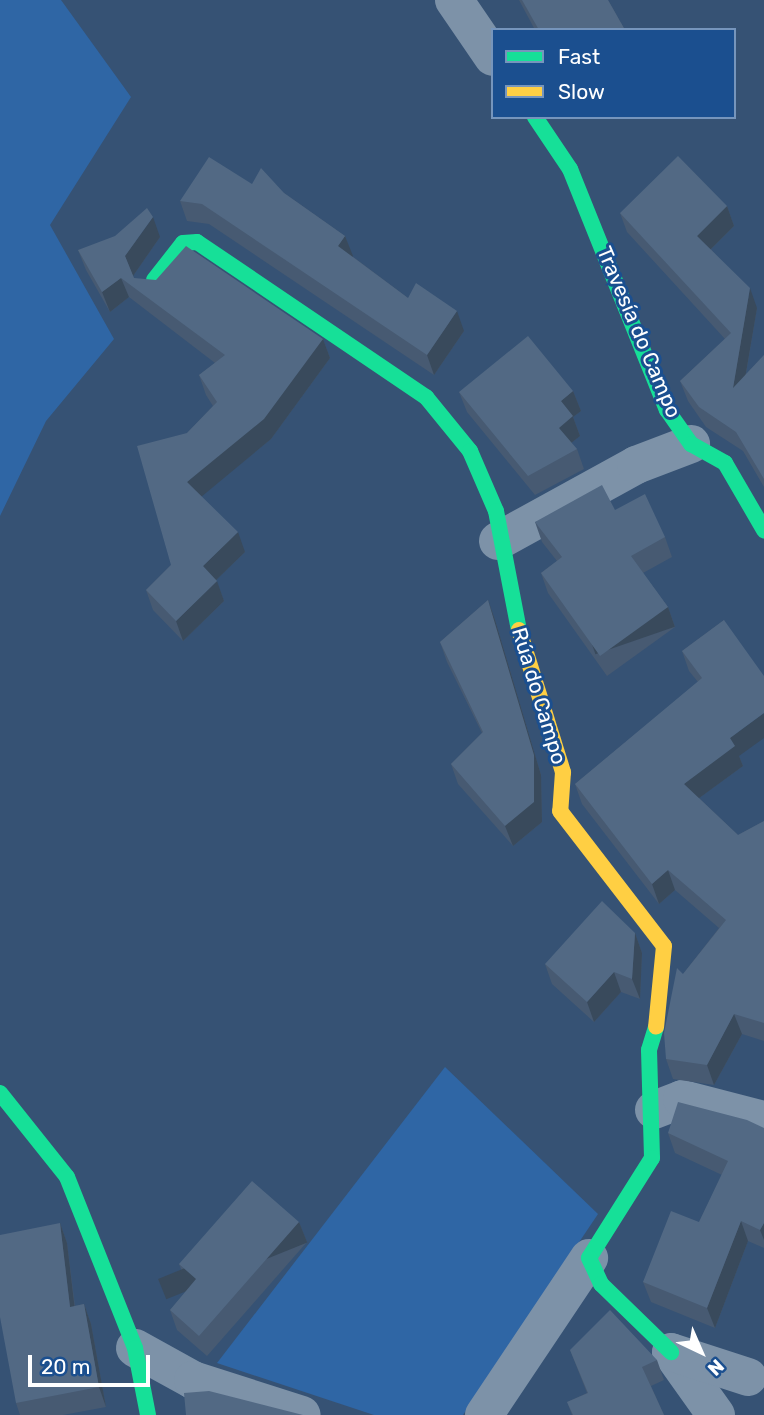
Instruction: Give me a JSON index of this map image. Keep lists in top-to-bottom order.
{
  "streets": {
    "street": ["Travesía do Campo", "Rúa do Campo"]
  },
  "legend": ["Fast", "Slow"],
  "scale_bar": "20 m",
  "north": "bottom right"
}
